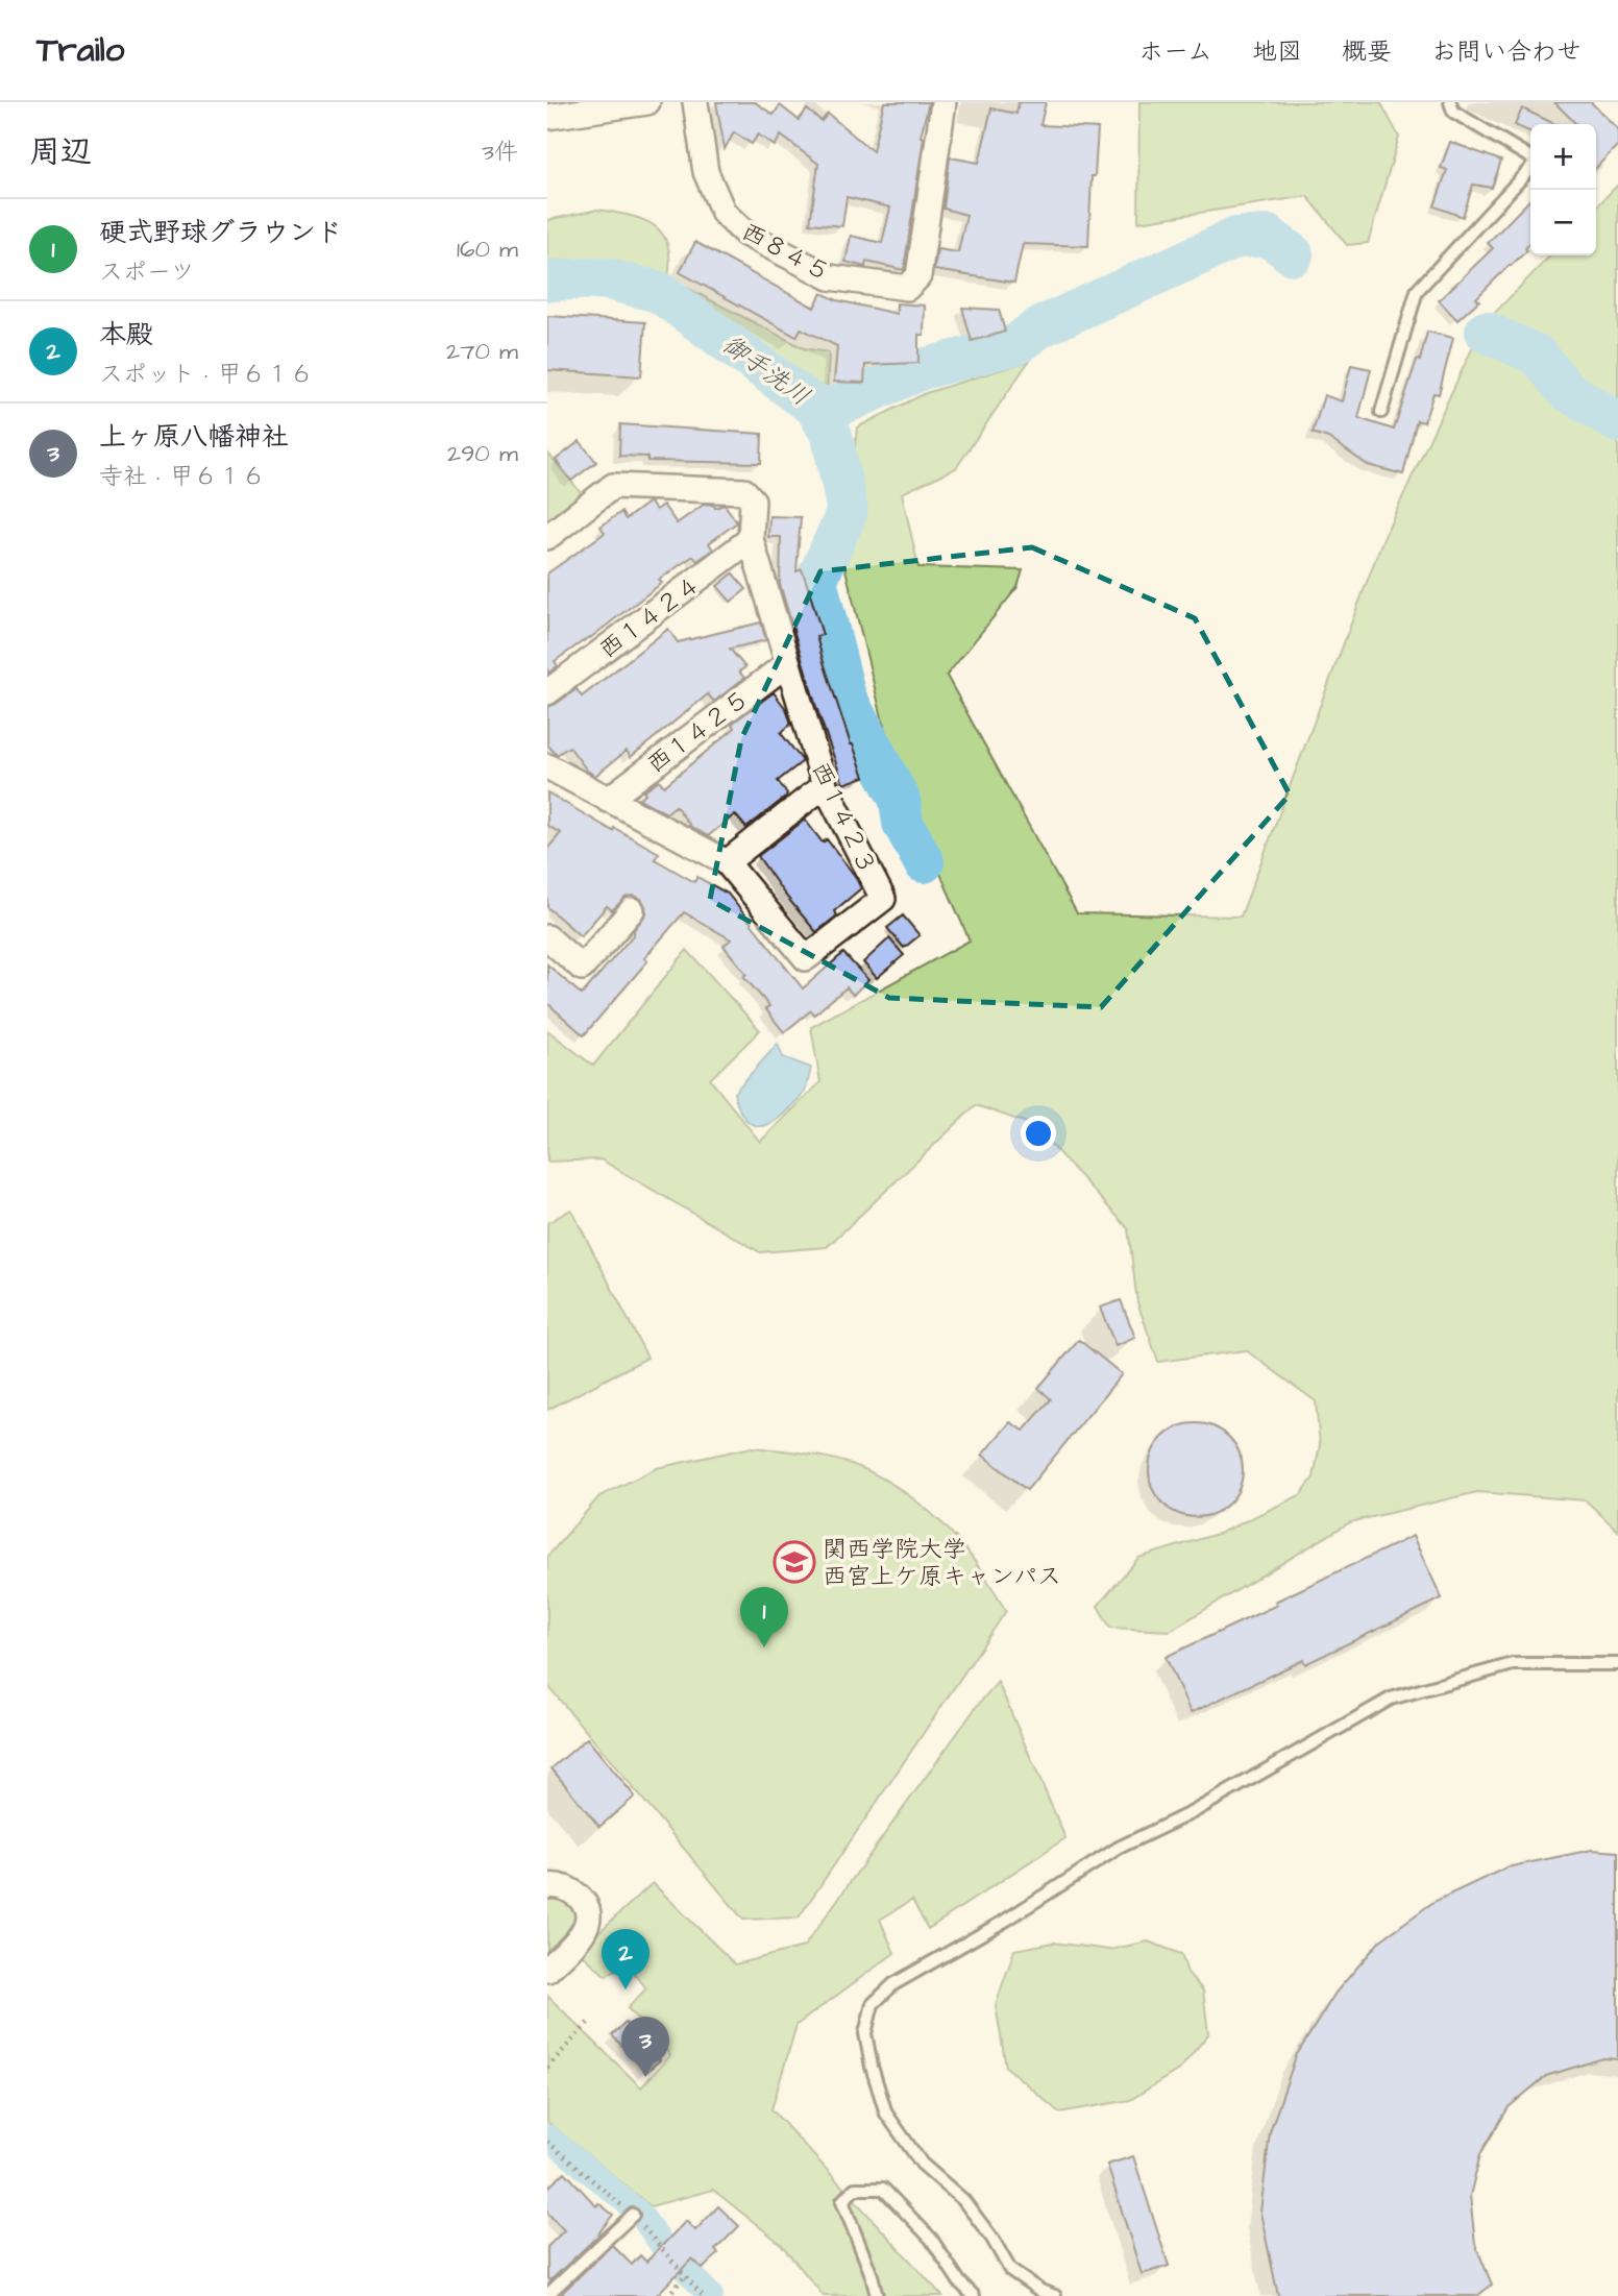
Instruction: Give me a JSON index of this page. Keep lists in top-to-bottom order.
{
  "streets": {
    "street": [
      "西８４５",
      "西１４２４",
      "西１４２５",
      "西１４２３"
    ]
  },
  "crossings": [
    ["西１４２４", "西１４２３"],
    ["西１４２５", "西１４２３"]
  ],
  "water": ["御手洗川"],
  "places": {
    "school or university": ["関西学院大学 西宮上ケ原キャンパス"]
  },
  "page": {
    "header": "Trailo",
    "nav": [
      "ホーム",
      "地図",
      "概要",
      "お問い合わせ"
    ],
    "heading": ["周辺", "3件"],
    "map_buttons": ["+", "−"],
    "list": [
      {
        "mark": "1",
        "name": "硬式野球グラウンド",
        "note": "スポーツ",
        "value": "160 m"
      },
      {
        "mark": "2",
        "name": "本殿",
        "note": "スポット · 甲６１６",
        "value": "270 m"
      },
      {
        "mark": "3",
        "name": "上ヶ原八幡神社",
        "note": "寺社 · 甲６１６",
        "value": "290 m"
      }
    ],
    "pins": ["1", "2", "3"]
  }
}
